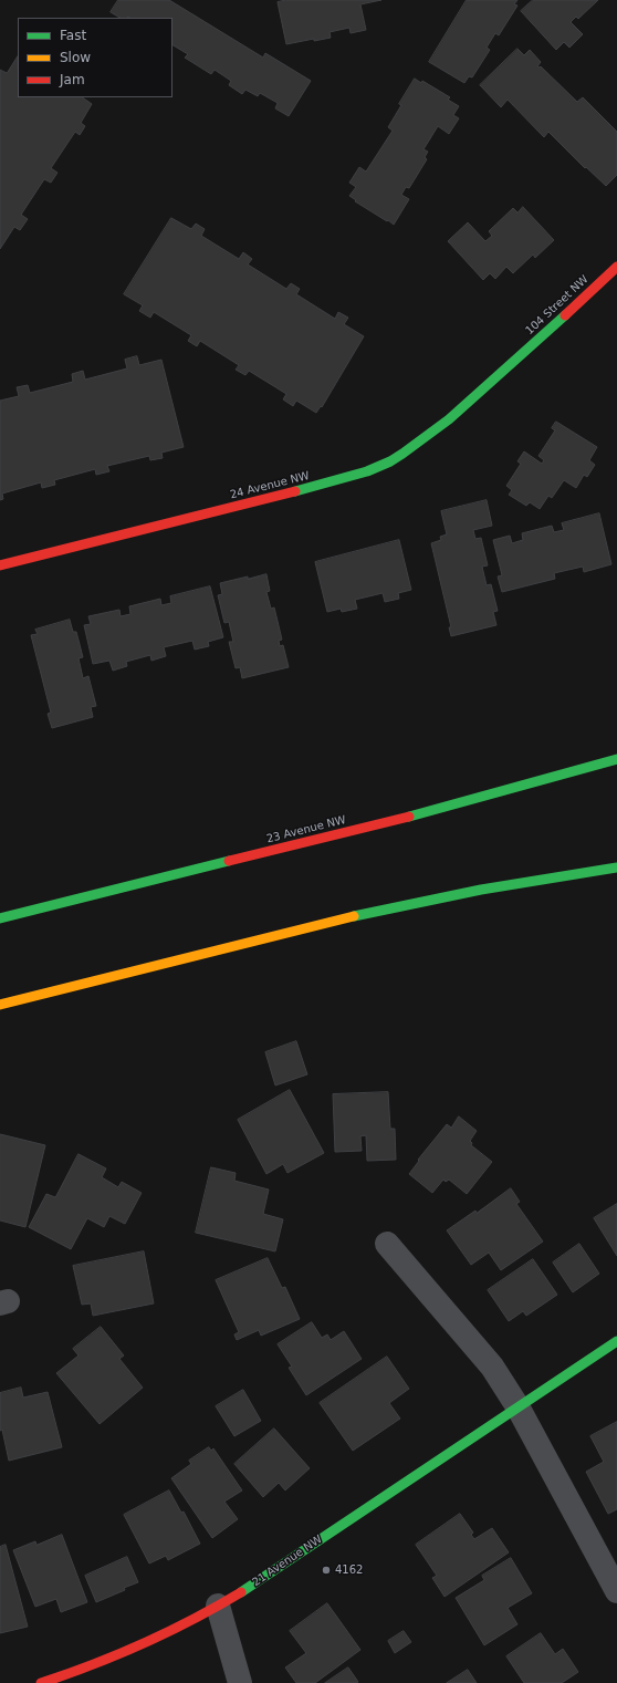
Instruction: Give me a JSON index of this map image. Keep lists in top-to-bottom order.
{
  "streets": {
    "street": [
      "104 Street NW",
      "24 Avenue NW",
      "23 Avenue NW",
      "21 Avenue NW"
    ]
  },
  "crossings": [
    ["104 Street NW", "24 Avenue NW"]
  ],
  "places": ["4162"],
  "legend": ["Fast", "Slow", "Jam"]
}
